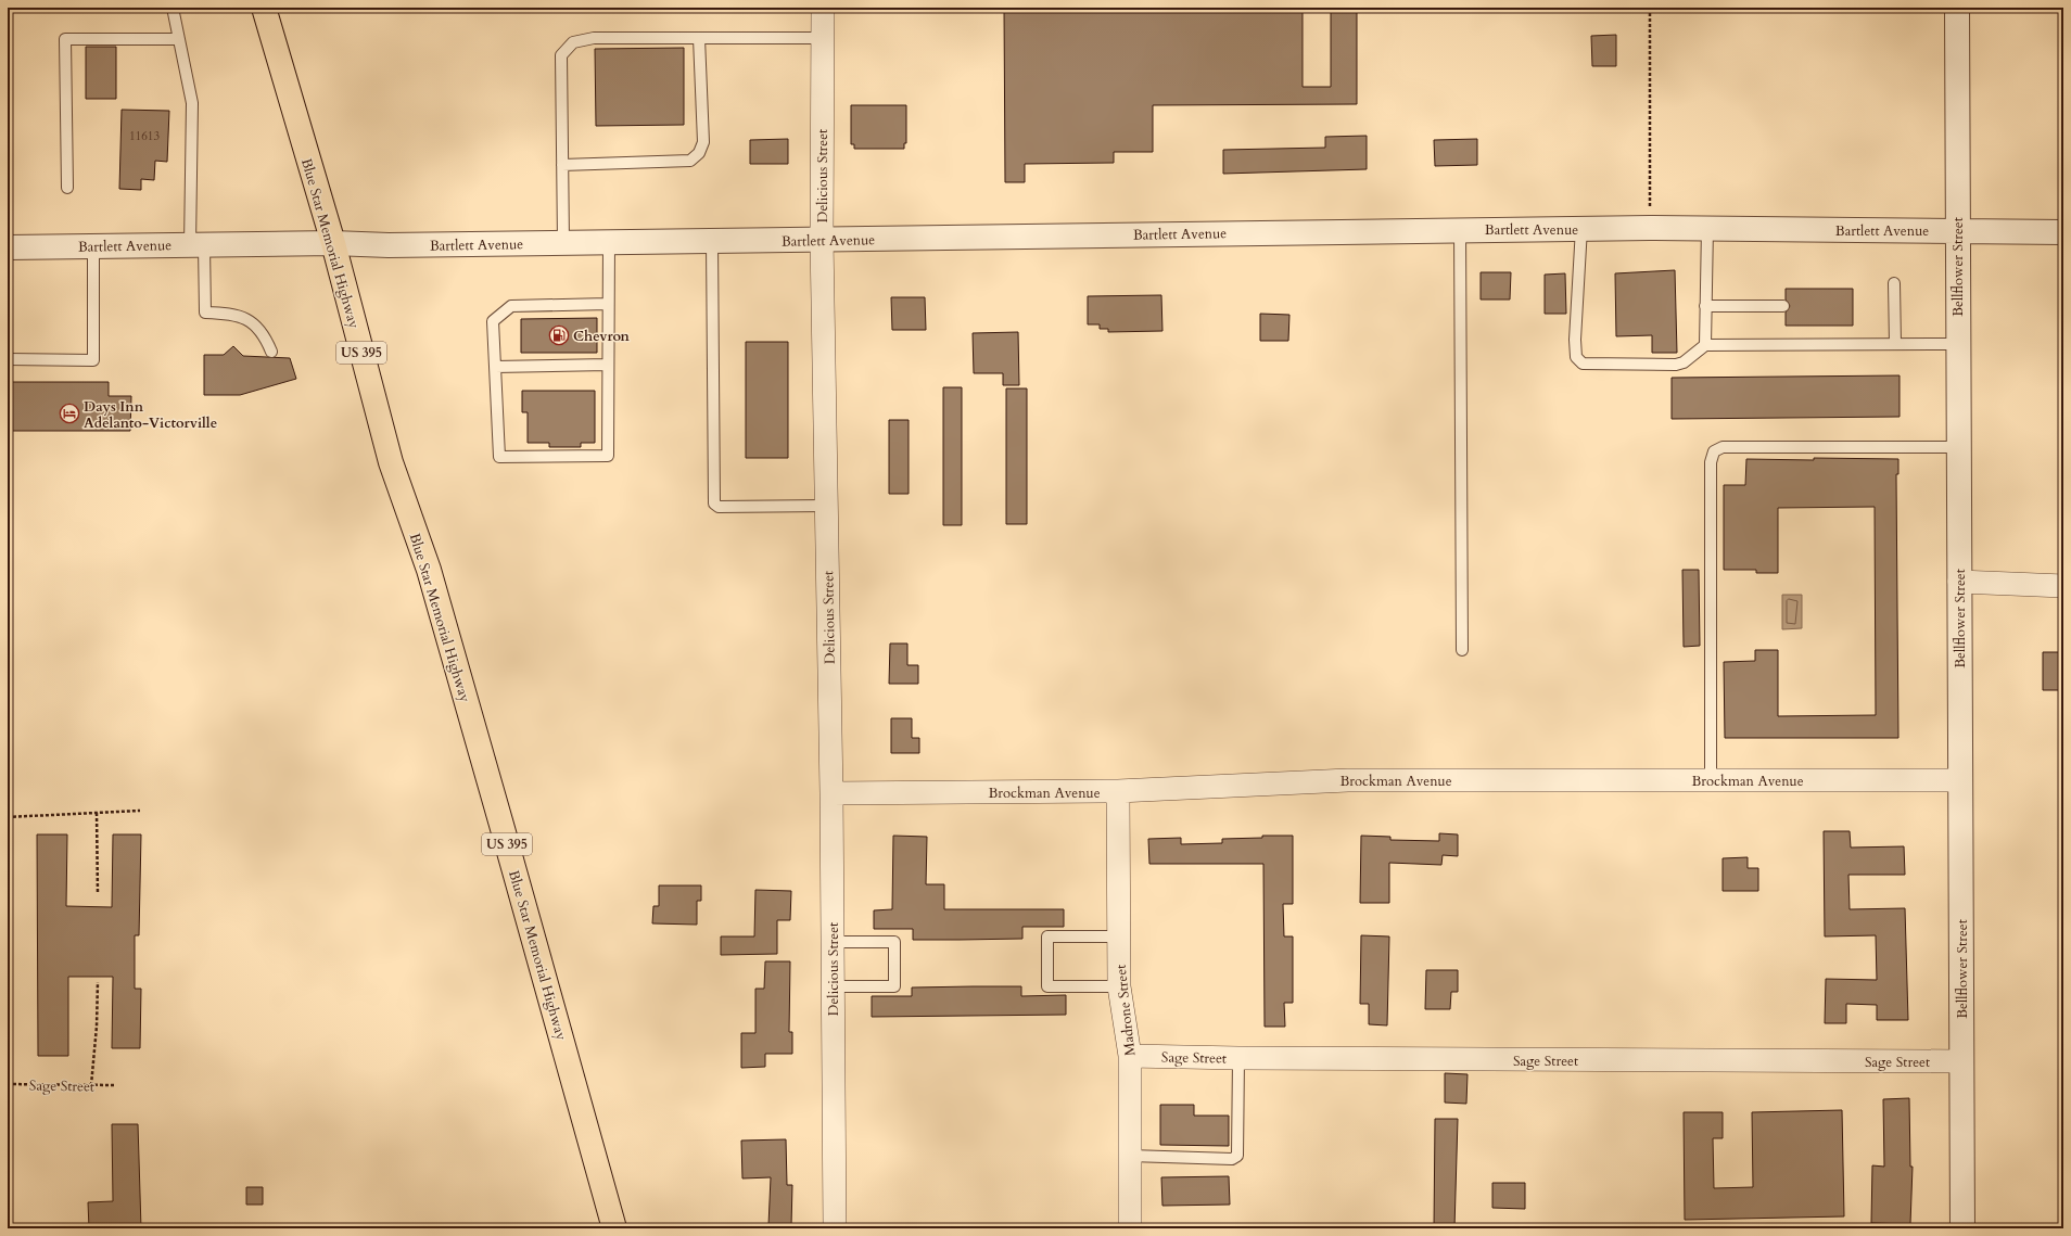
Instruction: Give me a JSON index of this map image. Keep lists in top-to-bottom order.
{
  "streets": {
    "highway": ["Blue Star Memorial Highway", "US 395"],
    "street": [
      "Delicious Street",
      "Bartlett Avenue",
      "Bellflower Street",
      "Brockman Avenue",
      "Madrone Street",
      "Sage Street"
    ]
  },
  "crossings": [
    ["Delicious Street", "Bartlett Avenue"],
    ["Delicious Street", "Brockman Avenue"],
    ["Bartlett Avenue", "Blue Star Memorial Highway"],
    ["Bartlett Avenue", "Bellflower Street"],
    ["Bellflower Street", "Brockman Avenue"],
    ["Bellflower Street", "Sage Street"],
    ["Brockman Avenue", "Madrone Street"],
    ["Madrone Street", "Sage Street"]
  ],
  "places": {
    "fuel station": ["Chevron"],
    "hotel": ["Days Inn Adelanto-Victorville"]
  },
  "house_numbers": ["11613"]
}
